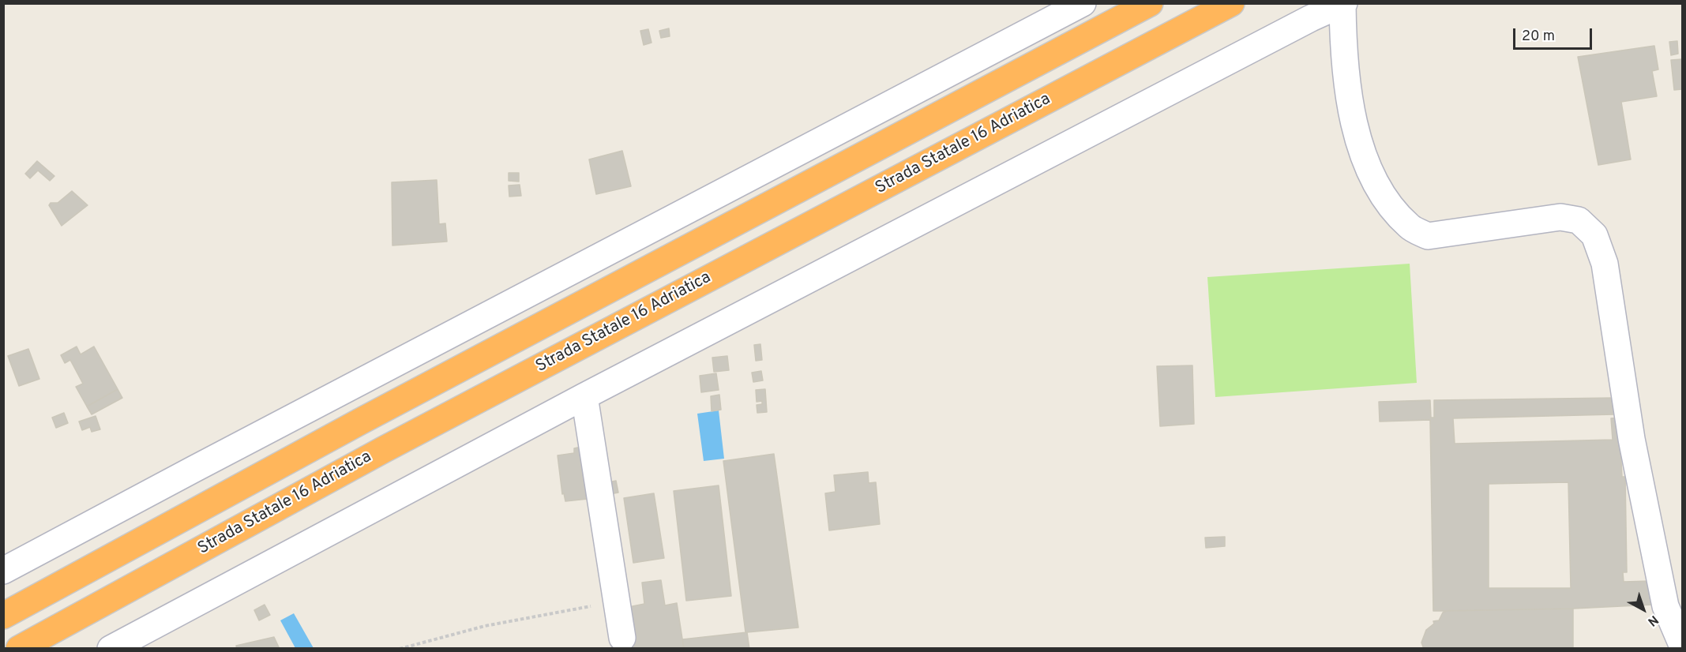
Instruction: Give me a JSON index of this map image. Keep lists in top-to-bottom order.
{
  "streets": {
    "highway": ["Strada Statale 16 Adriatica"]
  },
  "scale_bar": "20 m",
  "north": "bottom right"
}
